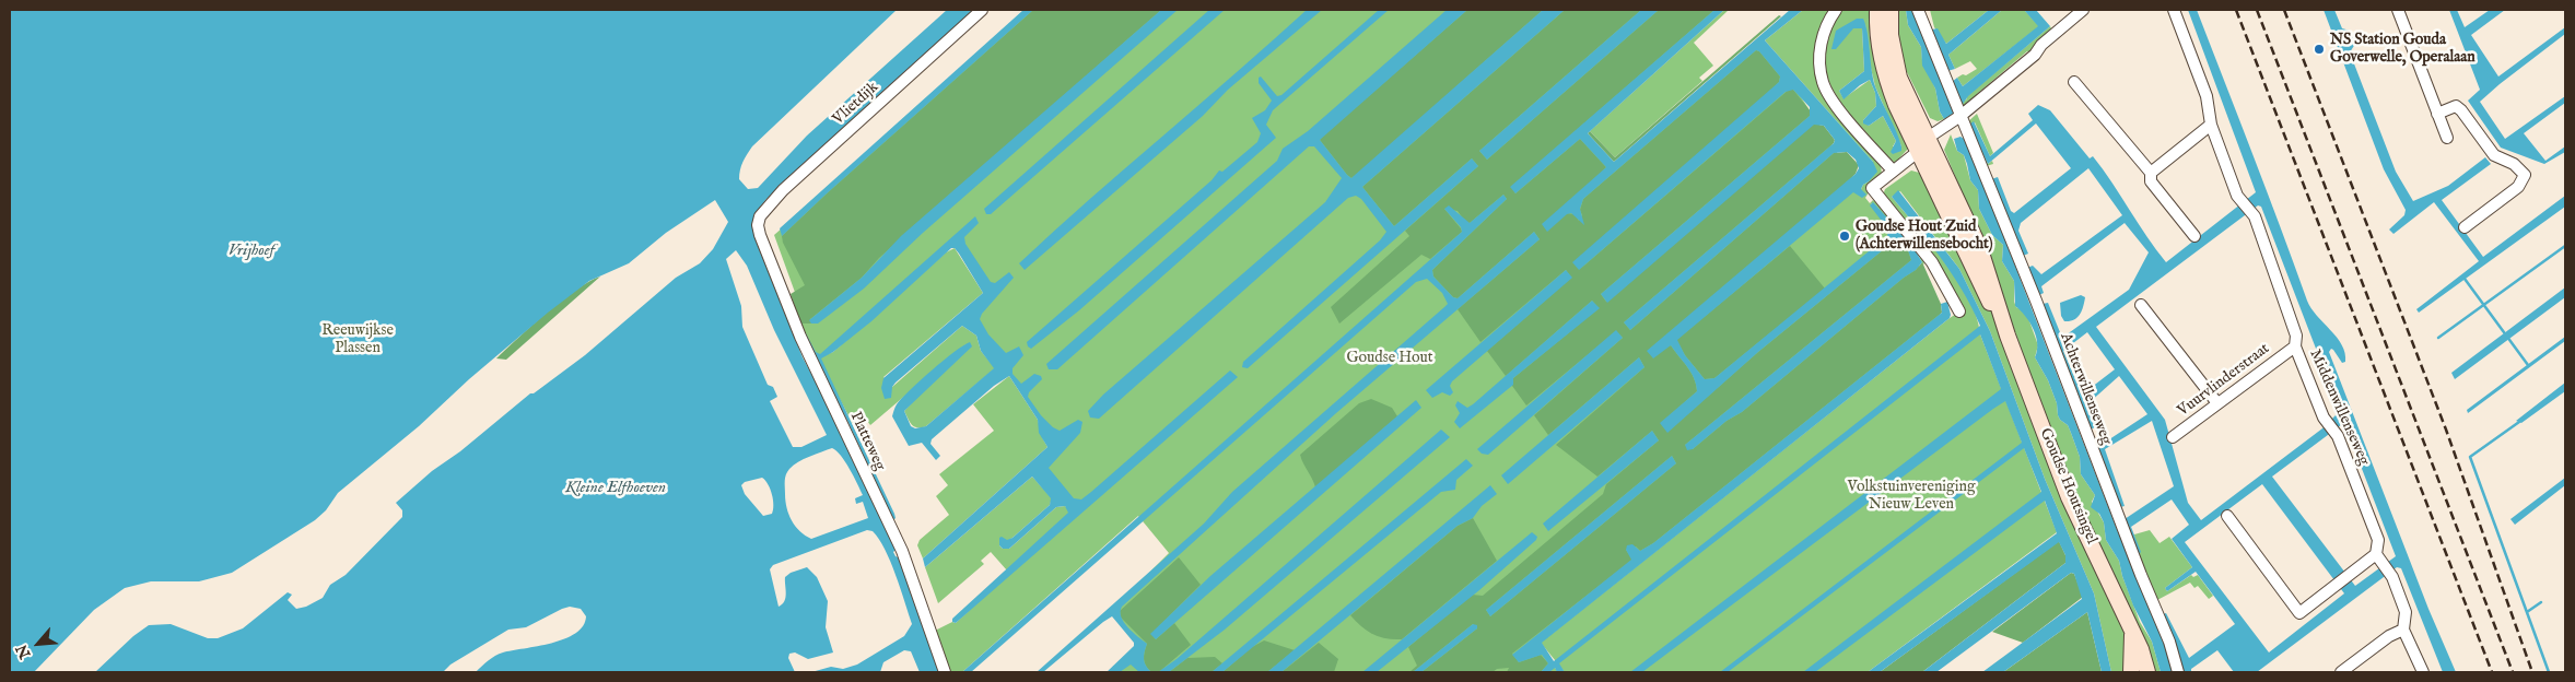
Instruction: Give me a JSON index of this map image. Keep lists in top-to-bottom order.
{
  "streets": {
    "main road": ["Goudse Houtsingel"],
    "street": [
      "Vlietdijk",
      "Vuurvlinderstraat",
      "Achterwillenseweg",
      "Middenwillenseweg",
      "Platteweg"
    ]
  },
  "crossings": [
    ["Vlietdijk", "Platteweg"],
    ["Vuurvlinderstraat", "Middenwillenseweg"]
  ],
  "water": ["Vrijhoef", "Kleine Elfhoeven"],
  "parks": ["Reeuwijkse Plassen", "Goudse Hout", "Volkstuinvereniging Nieuw Leven"],
  "places": ["NS Station Gouda Goverwelle, Operalaan", "Goudse Hout Zuid (Achterwillensebocht)"],
  "north": "bottom left"
}
